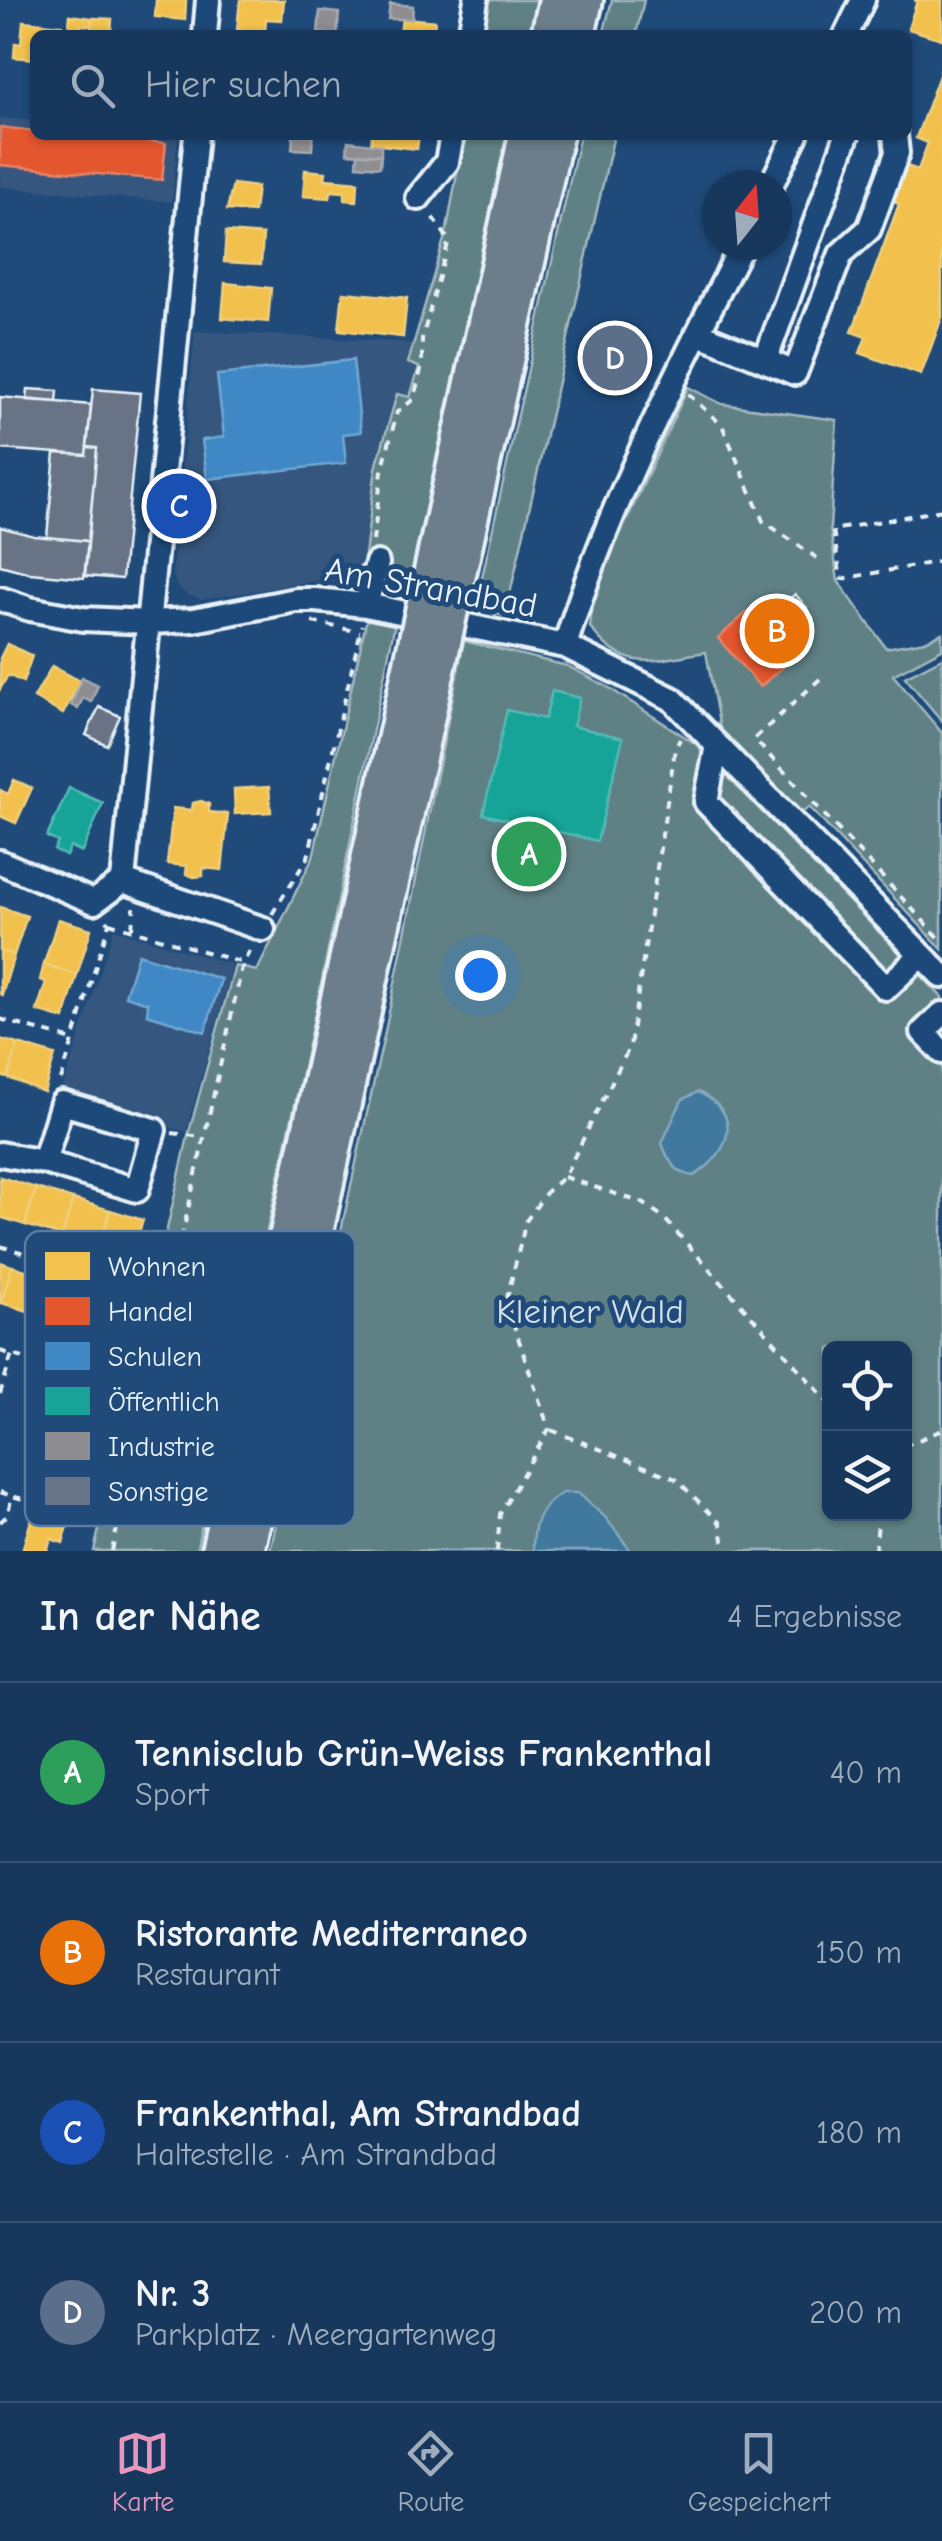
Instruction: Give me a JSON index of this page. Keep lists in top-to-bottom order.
{
  "streets": {
    "street": ["Am Strandbad"]
  },
  "parks": ["Kleiner Wald"],
  "legend": [
    "Wohnen",
    "Handel",
    "Schulen",
    "Öffentlich",
    "Industrie",
    "Sonstige"
  ],
  "north": "top",
  "page": {
    "search": "Hier suchen",
    "pins": [
      "D",
      "C",
      "B",
      "A"
    ],
    "heading": ["In der Nähe", "4 Ergebnisse"],
    "list": [
      {
        "mark": "A",
        "name": "Tennisclub Grün-Weiss Frankenthal",
        "note": "Sport",
        "value": "40 m"
      },
      {
        "mark": "B",
        "name": "Ristorante Mediterraneo",
        "note": "Restaurant",
        "value": "150 m"
      },
      {
        "mark": "C",
        "name": "Frankenthal, Am Strandbad",
        "note": "Haltestelle · Am Strandbad",
        "value": "180 m"
      },
      {
        "mark": "D",
        "name": "Nr. 3",
        "note": "Parkplatz · Meergartenweg",
        "value": "200 m"
      }
    ],
    "nav": ["Karte", "Route", "Gespeichert"]
  }
}
